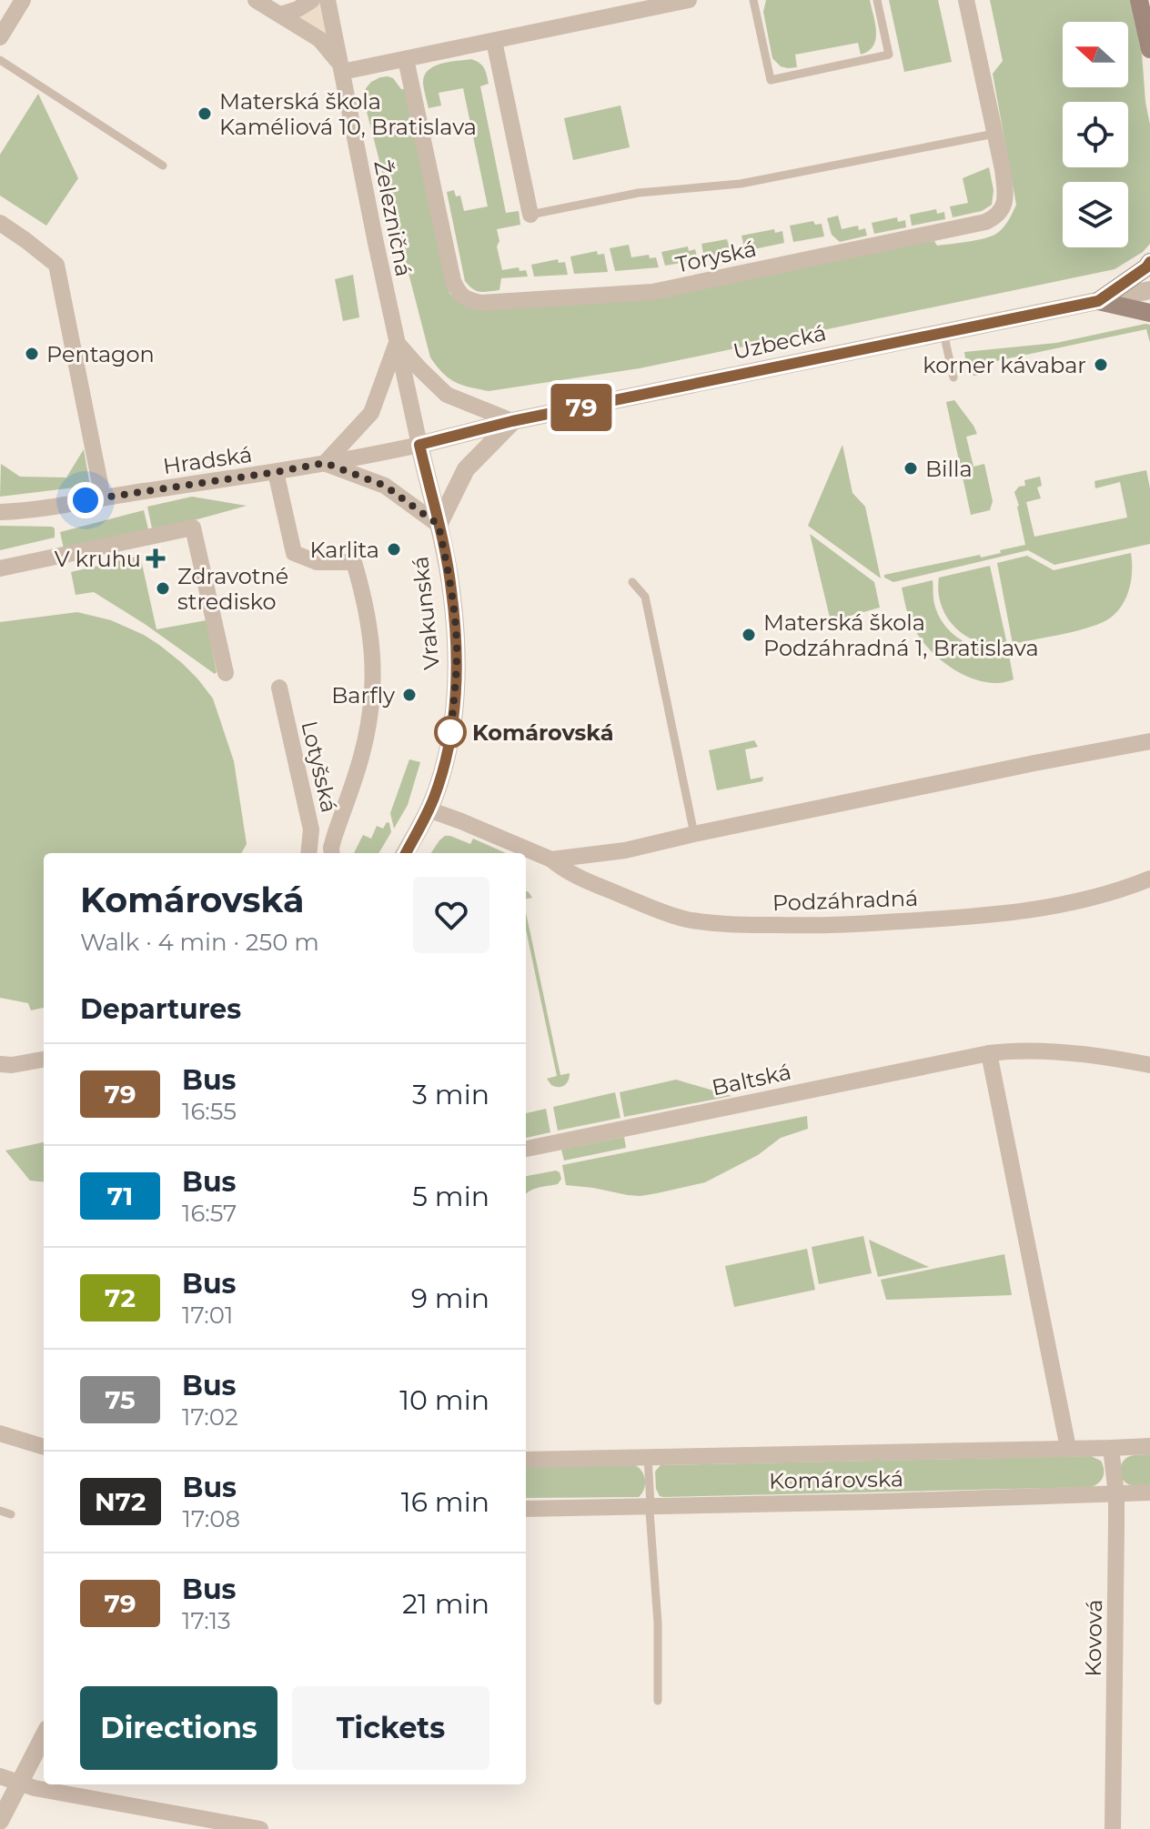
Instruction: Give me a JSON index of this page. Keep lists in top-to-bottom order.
{
  "streets": {
    "street": [
      "Železničná",
      "Toryská",
      "Uzbecká",
      "Hradská",
      "Vrakunská",
      "Lotyšská",
      "Podzáhradná",
      "Baltská",
      "Komárovská",
      "Kovová"
    ]
  },
  "crossings": [
    ["Železničná", "Uzbecká"],
    ["Železničná", "Hradská"],
    ["Železničná", "Vrakunská"],
    ["Uzbecká", "Hradská"],
    ["Uzbecká", "Vrakunská"],
    ["Hradská", "Vrakunská"],
    ["Vrakunská", "Podzáhradná"],
    ["Komárovská", "Kovová"]
  ],
  "places": {
    "other": [
      "Materská škola Kaméliová 10, Bratislava",
      "Pentagon",
      "korner kávabar",
      "Billa",
      "Karlita",
      "Zdravotné stredisko",
      "Materská škola Podzáhradná 1, Bratislava",
      "Barfly",
      "Komárovská"
    ],
    "health": ["V kruhu"]
  },
  "lines": ["bus line 79"],
  "north": "left",
  "page": {
    "on_map": "79",
    "heading": [
      ["Komárovská", "Walk · 4 min · 250 m"],
      "Departures"
    ],
    "list": [
      {
        "mark": "79",
        "name": "Bus",
        "note": "16:55",
        "value": "3 min"
      },
      {
        "mark": "71",
        "name": "Bus",
        "note": "16:57",
        "value": "5 min"
      },
      {
        "mark": "72",
        "name": "Bus",
        "note": "17:01",
        "value": "9 min"
      },
      {
        "mark": "75",
        "name": "Bus",
        "note": "17:02",
        "value": "10 min"
      },
      {
        "mark": "N72",
        "name": "Bus",
        "note": "17:08",
        "value": "16 min"
      },
      {
        "mark": "79",
        "name": "Bus",
        "note": "17:13",
        "value": "21 min"
      }
    ],
    "buttons": ["Directions", "Tickets"]
  }
}
